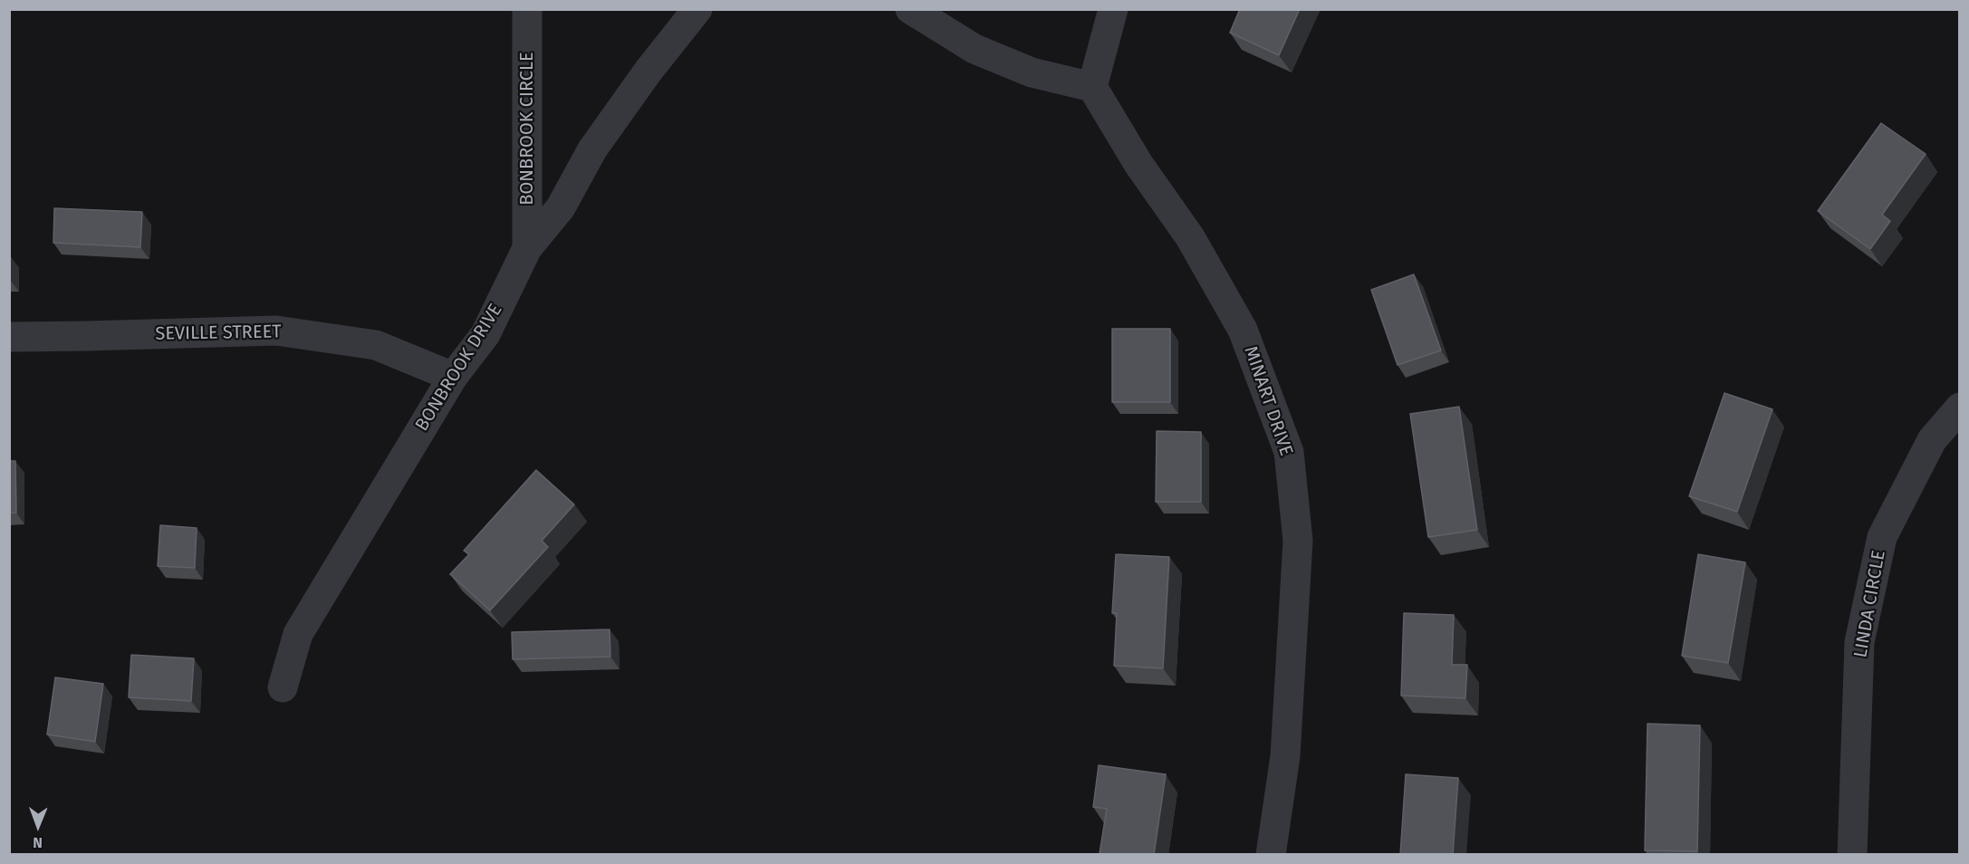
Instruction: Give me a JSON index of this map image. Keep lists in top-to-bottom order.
{
  "streets": {
    "street": [
      "BONBROOK CIRCLE",
      "SEVILLE STREET",
      "BONBROOK DRIVE",
      "MINART DRIVE",
      "LINDA CIRCLE"
    ]
  },
  "crossings": [
    ["BONBROOK CIRCLE", "BONBROOK DRIVE"],
    ["SEVILLE STREET", "BONBROOK DRIVE"]
  ],
  "north": "bottom"
}
